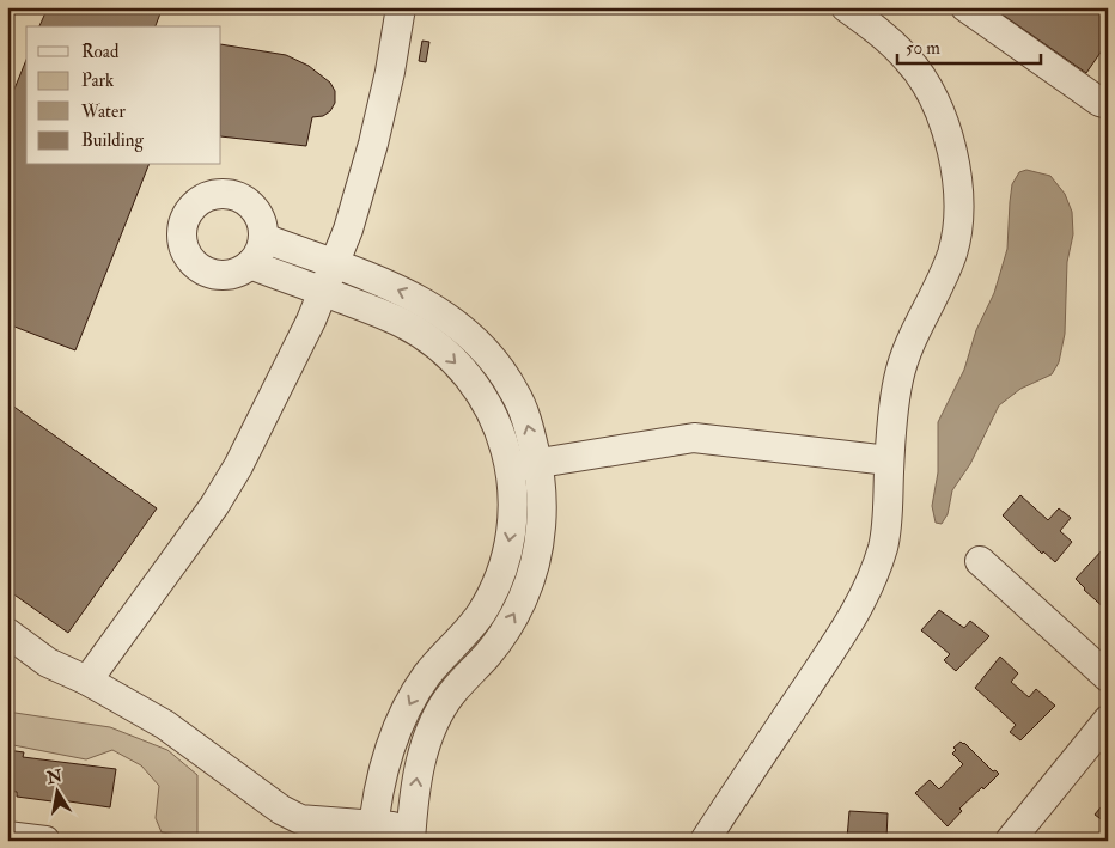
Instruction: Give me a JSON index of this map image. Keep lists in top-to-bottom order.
{
  "legend": [
    "Road",
    "Park",
    "Water",
    "Building"
  ],
  "scale_bar": "50 m",
  "north": "top"
}
